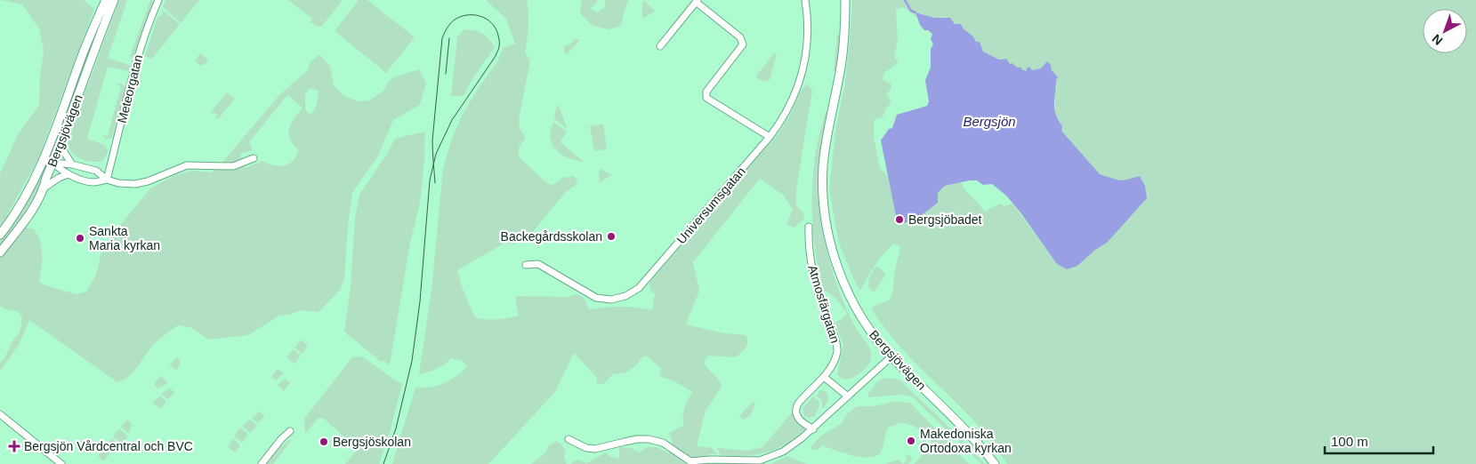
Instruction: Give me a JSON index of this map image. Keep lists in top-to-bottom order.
{
  "streets": {
    "street": [
      "Meteorgatan",
      "Bergsjövägen",
      "Universumsgatan",
      "Atmosfärgatan"
    ]
  },
  "water": ["Bergsjön"],
  "places": {
    "other": [
      "Bergsjöbadet",
      "Backegårdsskolan",
      "Sankta Maria kyrkan",
      "Makedoniska Ortodoxa kyrkan",
      "Bergsjöskolan"
    ],
    "health": ["Bergsjön Vårdcentral och BVC"]
  },
  "scale_bar": "100 m",
  "north": "bottom left"
}
